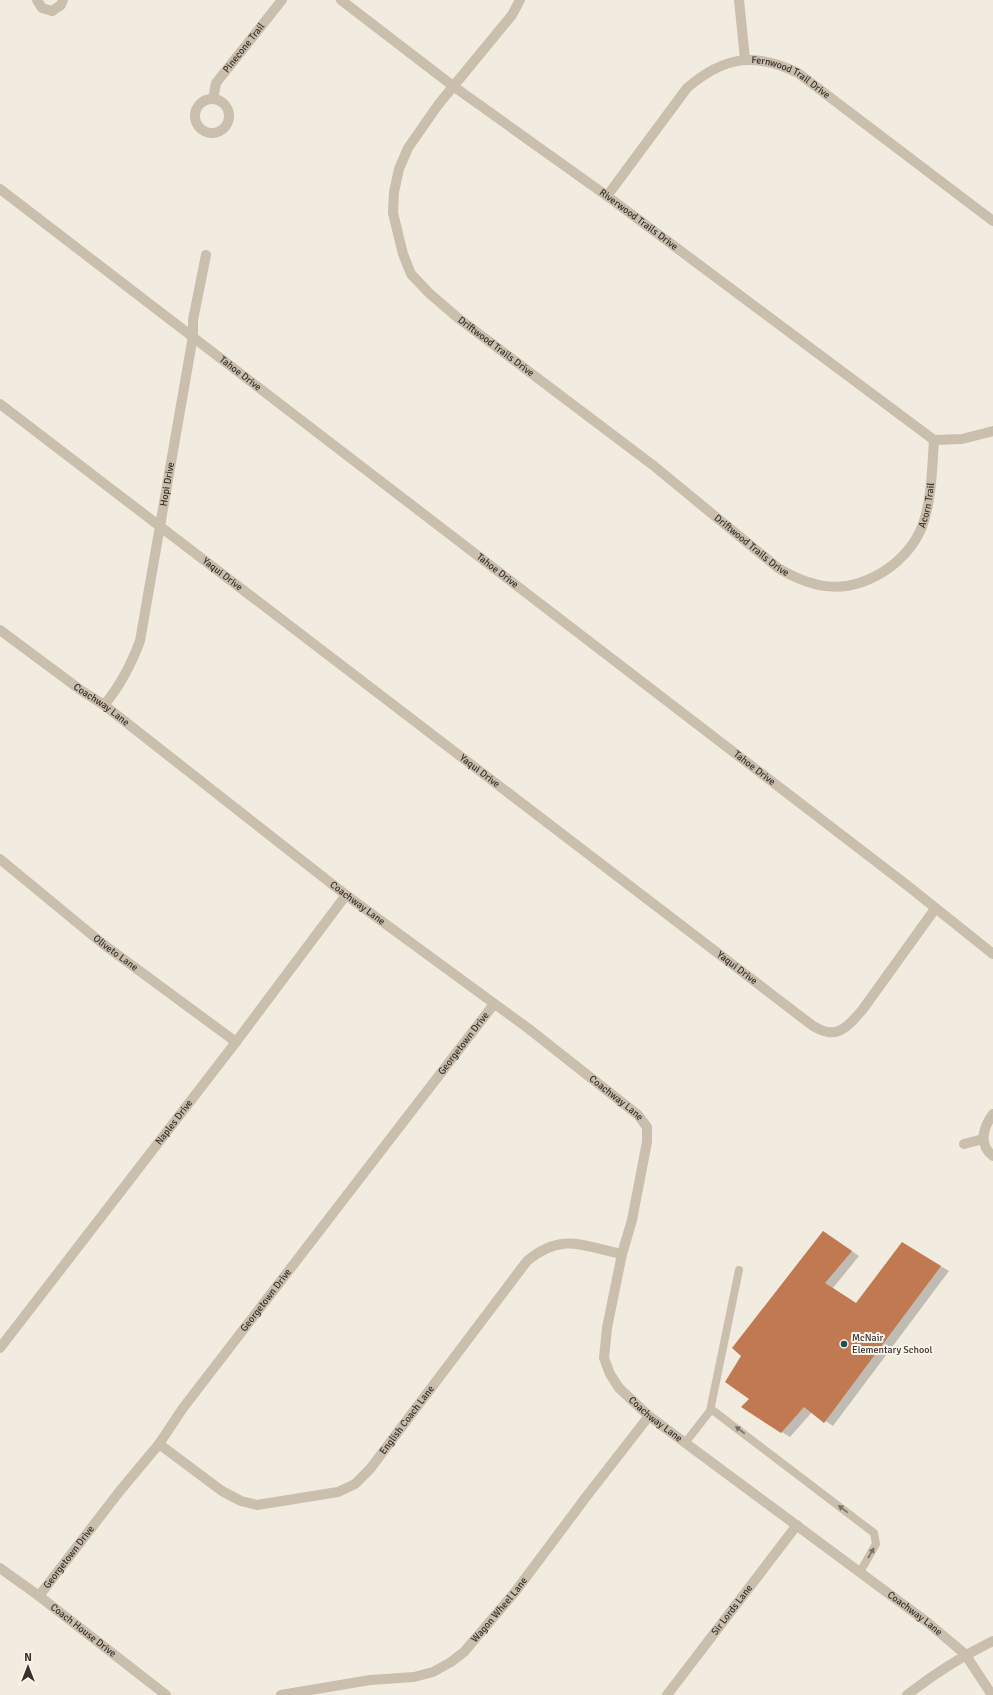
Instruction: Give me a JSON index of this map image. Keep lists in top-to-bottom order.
{
  "streets": {
    "street": [
      "Pinecone Trail",
      "Fernwood Trail Drive",
      "Riverwood Trails Drive",
      "Driftwood Trails Drive",
      "Tahoe Drive",
      "Hopi Drive",
      "Acorn Trail",
      "Yaqui Drive",
      "Coachway Lane",
      "Oliveto Lane",
      "Georgetown Drive",
      "Naples Drive",
      "English Coach Lane",
      "Wagon Wheel Lane",
      "Sir Lords Lane",
      "Coach House Drive"
    ]
  },
  "crossings": [
    ["Fernwood Trail Drive", "Riverwood Trails Drive"],
    ["Riverwood Trails Drive", "Driftwood Trails Drive"],
    ["Riverwood Trails Drive", "Acorn Trail"],
    ["Driftwood Trails Drive", "Acorn Trail"],
    ["Tahoe Drive", "Hopi Drive"],
    ["Tahoe Drive", "Yaqui Drive"],
    ["Hopi Drive", "Yaqui Drive"],
    ["Hopi Drive", "Coachway Lane"],
    ["Coachway Lane", "Georgetown Drive"],
    ["Coachway Lane", "Naples Drive"],
    ["Coachway Lane", "English Coach Lane"],
    ["Coachway Lane", "Wagon Wheel Lane"],
    ["Coachway Lane", "Sir Lords Lane"],
    ["Oliveto Lane", "Naples Drive"],
    ["Georgetown Drive", "English Coach Lane"],
    ["Georgetown Drive", "Coach House Drive"]
  ],
  "places": ["McNair Elementary School"],
  "north": "top"
}
